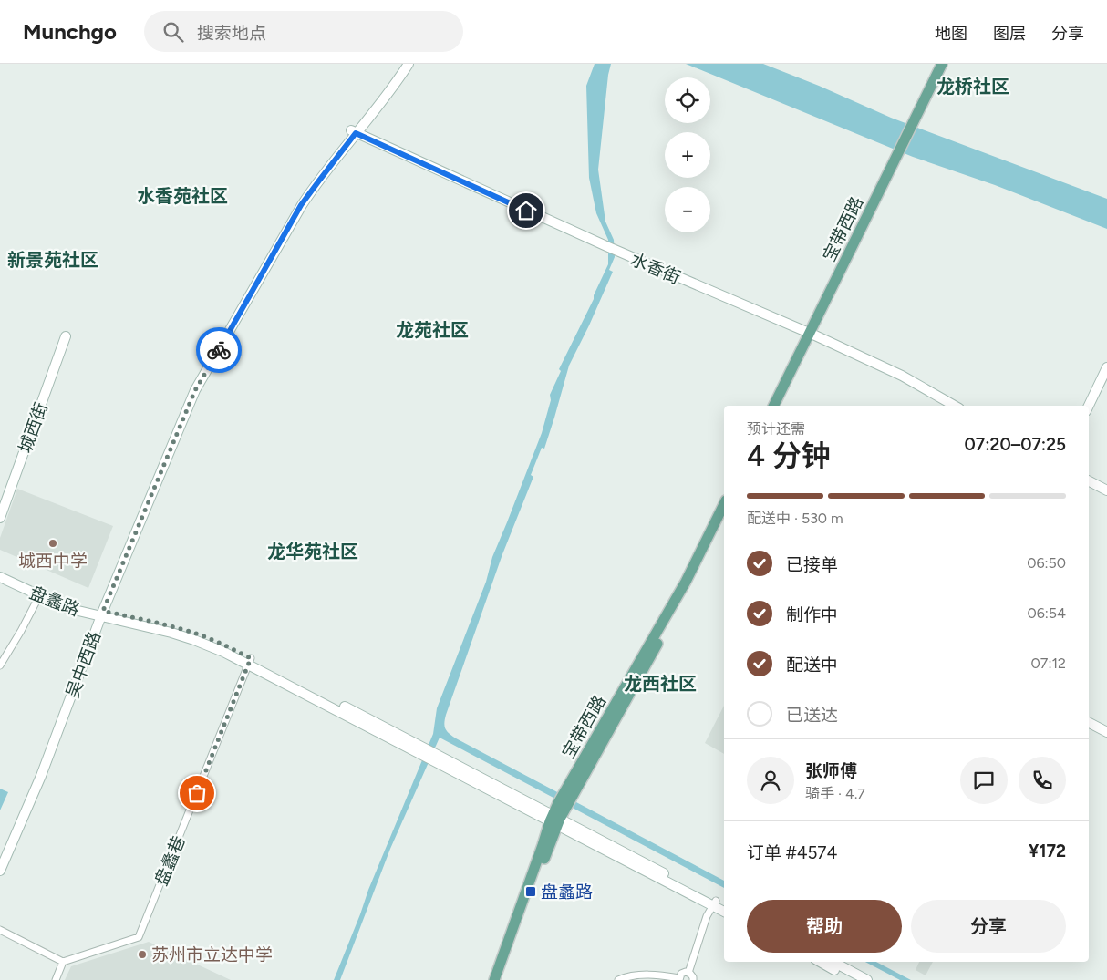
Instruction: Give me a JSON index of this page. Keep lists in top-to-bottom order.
{
  "streets": {
    "main road": [
      "宝带西路",
      "水香街",
      "城西街",
      "盘蠡路",
      "吴中西路"
    ],
    "street": ["盘蠡巷"]
  },
  "crossings": [
    ["宝带西路", "水香街"],
    ["宝带西路", "盘蠡路"],
    ["水香街", "吴中西路"],
    ["盘蠡路", "吴中西路"],
    ["盘蠡路", "盘蠡巷"]
  ],
  "districts": [
    "龙桥社区",
    "水香苑社区",
    "新景苑社区",
    "龙苑社区",
    "龙华苑社区",
    "龙西社区"
  ],
  "places": {
    "other": ["城西中学", "苏州市立达中学"],
    "transit": ["盘蠡路"]
  },
  "page": {
    "header": "Munchgo",
    "search": "搜索地点",
    "nav": ["地图", "图层", "分享"],
    "map_buttons": ["+", "−"],
    "heading": ["4 分钟", "预计还需", "07:20–07:25"],
    "panel": [
      "张师傅",
      "骑手 · 4.7",
      "订单 #4574",
      "¥172"
    ],
    "bar": "配送中 · 530 m",
    "list": [
      ["已接单", "06:50"],
      ["制作中", "06:54"],
      ["配送中", "07:12"],
      "已送达"
    ],
    "buttons": ["帮助", "分享"]
  }
}
